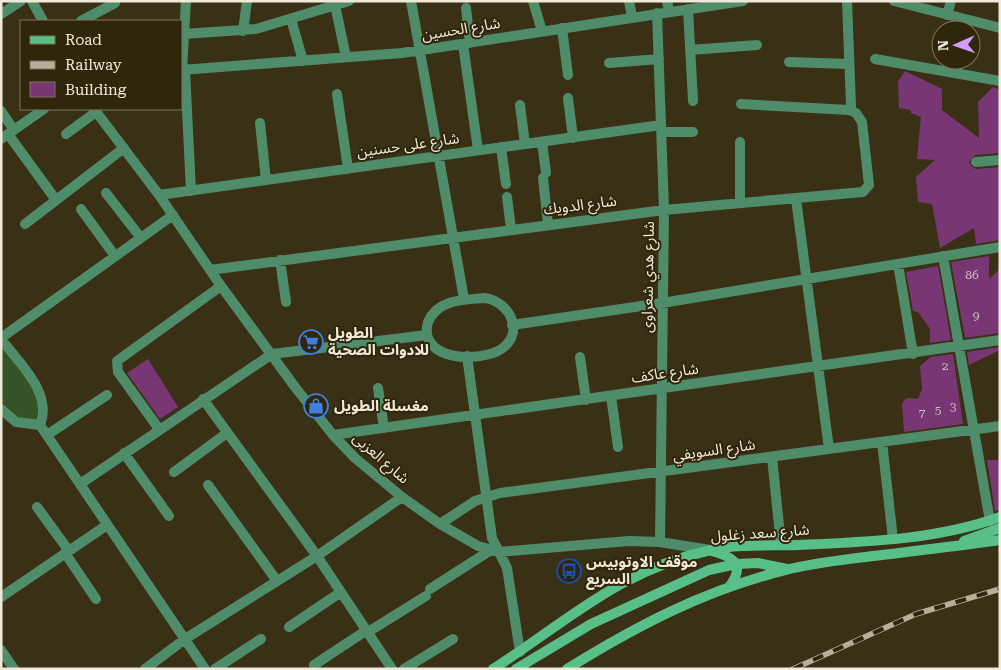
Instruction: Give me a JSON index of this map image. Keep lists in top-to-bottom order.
{
  "streets": {
    "main road": ["شارع سعد زغلول"],
    "street": [
      "شارع الحسين",
      "شارع على حسنين",
      "شارع الدويك",
      "شارع هدي شعراوى",
      "شارع عاكف",
      "شارع السويفي",
      "شارع العزبى"
    ]
  },
  "crossings": [
    ["شارع الحسين", "شارع هدي شعراوى"],
    ["شارع على حسنين", "شارع هدي شعراوى"],
    ["شارع على حسنين", "شارع العزبى"],
    ["شارع الدويك", "شارع هدي شعراوى"],
    ["شارع الدويك", "شارع العزبى"],
    ["شارع هدي شعراوى", "شارع عاكف"],
    ["شارع هدي شعراوى", "شارع السويفي"],
    ["شارع هدي شعراوى", "شارع العزبى"],
    ["شارع عاكف", "شارع العزبى"],
    ["شارع السويفي", "شارع العزبى"],
    ["شارع العزبى", "شارع سعد زغلول"]
  ],
  "places": {
    "supermarket": ["الطويل للادوات الصحية"],
    "shop": ["مغسلة الطويل"],
    "bus stop": ["موقف الاوتوبيس السريع"]
  },
  "house_numbers": [
    "86",
    "9",
    "2",
    "3",
    "5",
    "7"
  ],
  "legend": ["Road", "Railway", "Building"],
  "north": "left"
}
